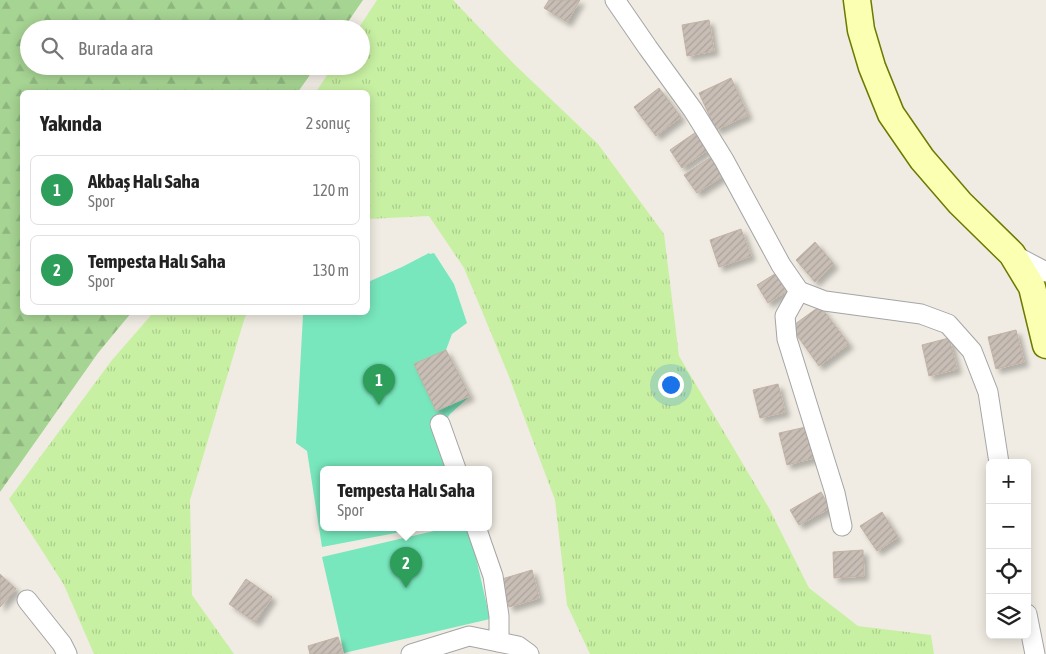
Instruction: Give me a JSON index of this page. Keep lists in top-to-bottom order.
{
  "page": {
    "search": "Burada ara",
    "heading": ["Yakında", "2 sonuç"],
    "list": [
      {
        "mark": "1",
        "name": "Akbaş Halı Saha",
        "note": "Spor",
        "value": "120 m"
      },
      {
        "mark": "2",
        "name": "Tempesta Halı Saha",
        "note": "Spor",
        "value": "130 m"
      }
    ],
    "pins": ["1", "2"],
    "map_buttons": ["+", "−"],
    "popup": ["Tempesta Halı Saha", "Spor"]
  }
}
